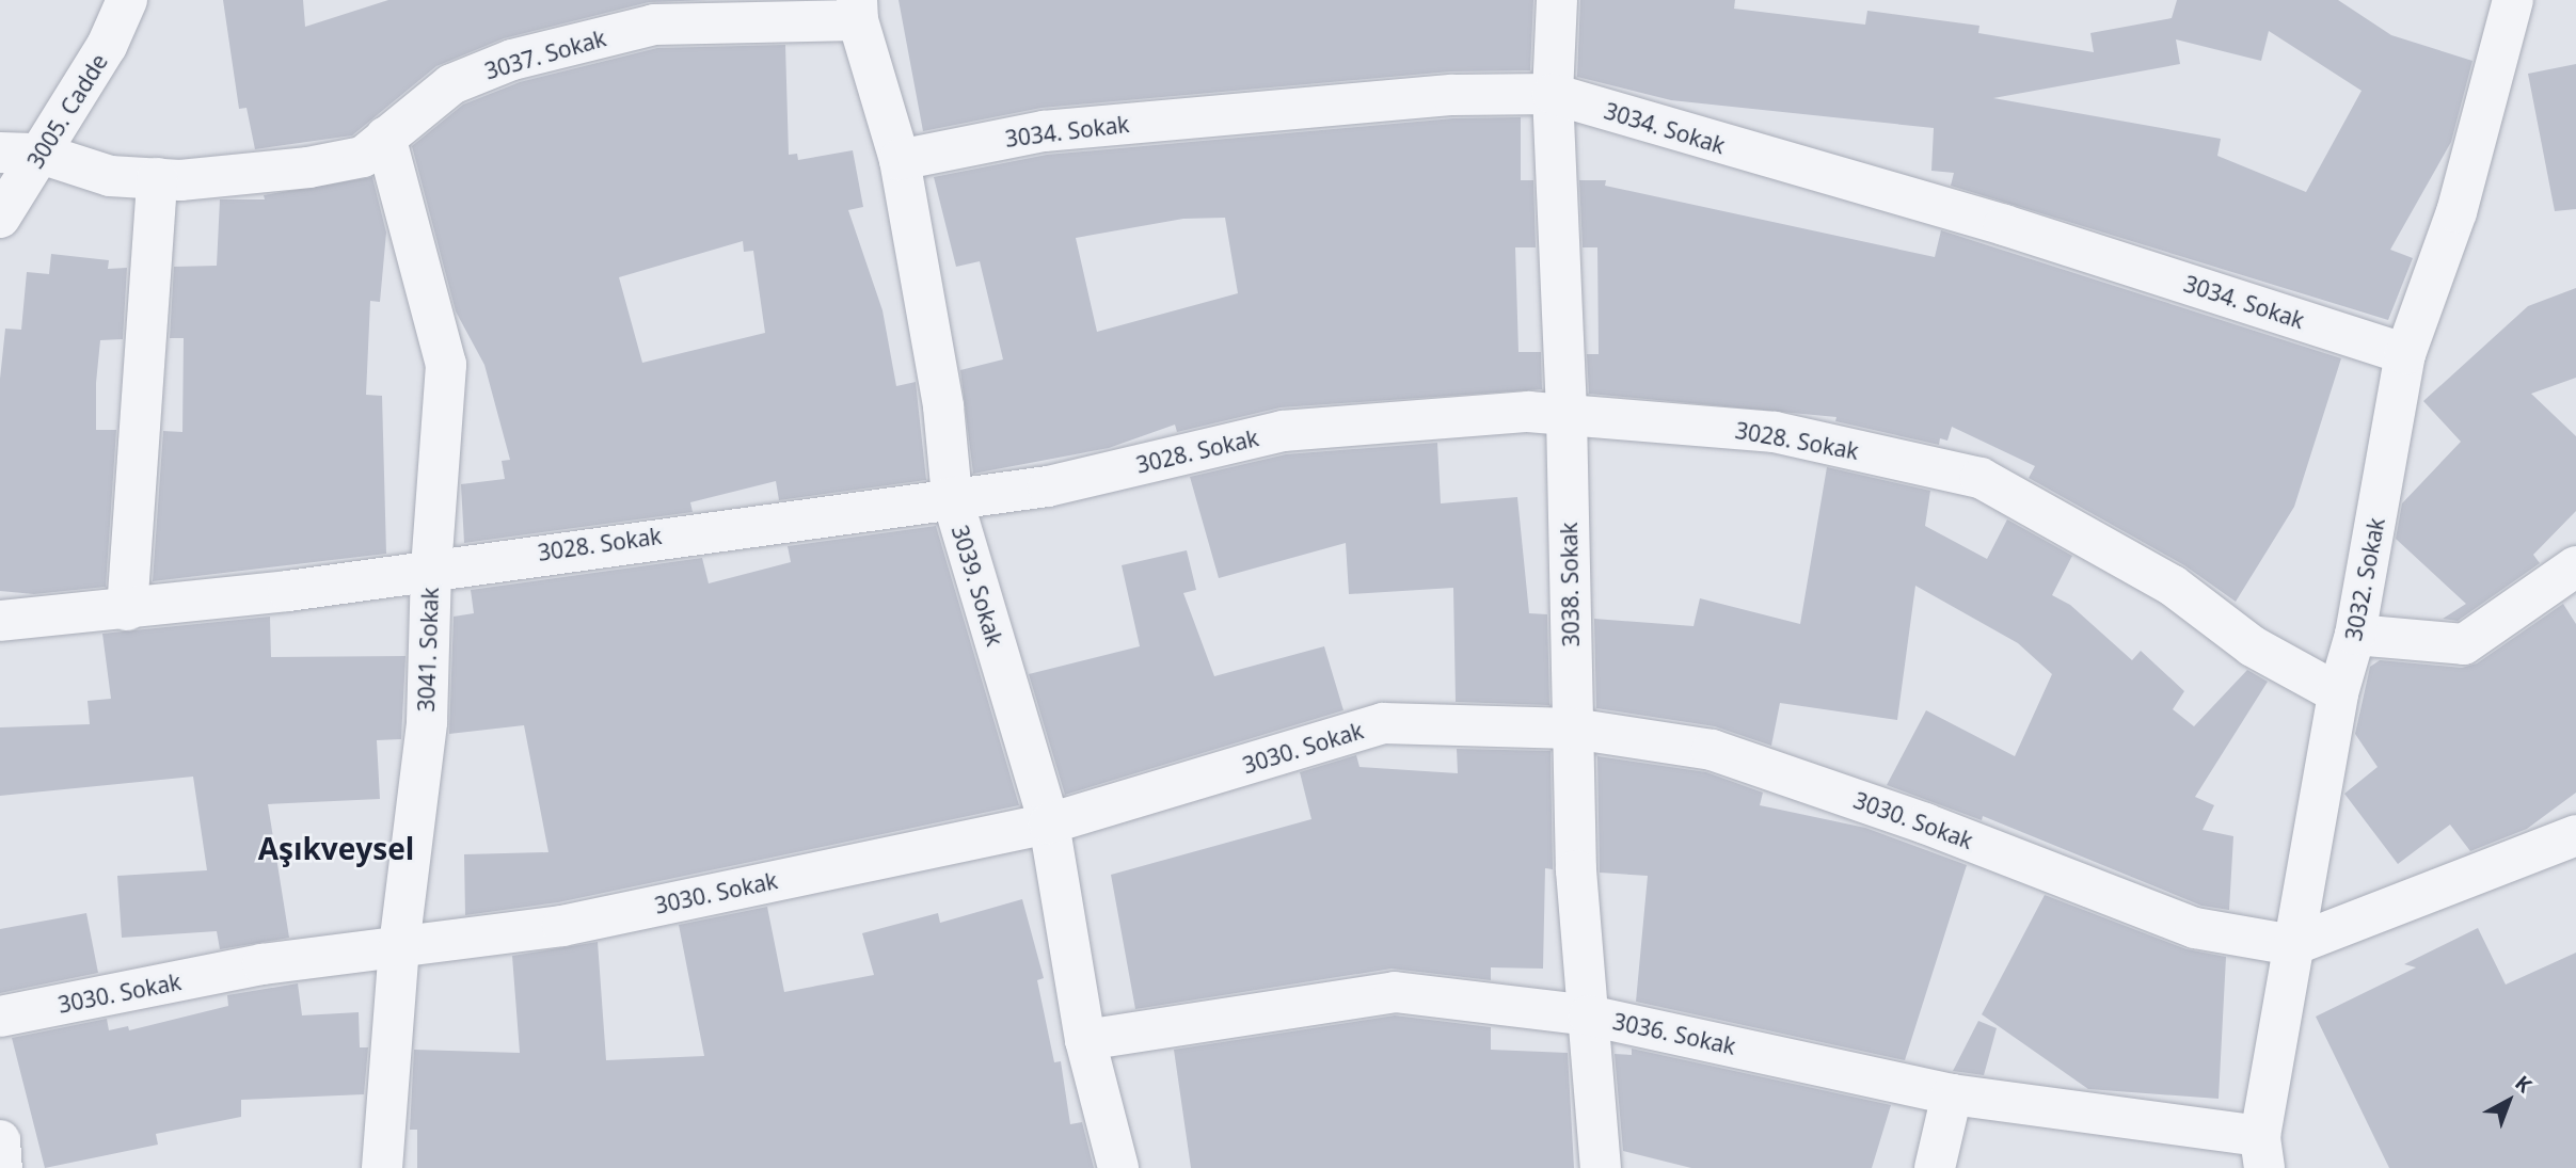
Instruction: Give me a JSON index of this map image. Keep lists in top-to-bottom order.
{
  "streets": {
    "street": [
      "3037. Sokak",
      "3005. Cadde",
      "3034. Sokak",
      "3028. Sokak",
      "3032. Sokak",
      "3038. Sokak",
      "3039. Sokak",
      "3041. Sokak",
      "3030. Sokak",
      "3036. Sokak"
    ]
  },
  "crossings": [
    ["3037. Sokak", "3005. Cadde"],
    ["3037. Sokak", "3039. Sokak"],
    ["3037. Sokak", "3041. Sokak"],
    ["3034. Sokak", "3032. Sokak"],
    ["3034. Sokak", "3038. Sokak"],
    ["3034. Sokak", "3039. Sokak"],
    ["3028. Sokak", "3032. Sokak"],
    ["3028. Sokak", "3038. Sokak"],
    ["3028. Sokak", "3039. Sokak"],
    ["3028. Sokak", "3041. Sokak"],
    ["3032. Sokak", "3030. Sokak"],
    ["3032. Sokak", "3036. Sokak"],
    ["3038. Sokak", "3030. Sokak"],
    ["3038. Sokak", "3036. Sokak"],
    ["3039. Sokak", "3030. Sokak"],
    ["3039. Sokak", "3036. Sokak"],
    ["3041. Sokak", "3030. Sokak"]
  ],
  "districts": ["Aşıkveysel"],
  "north": "top right"
}
